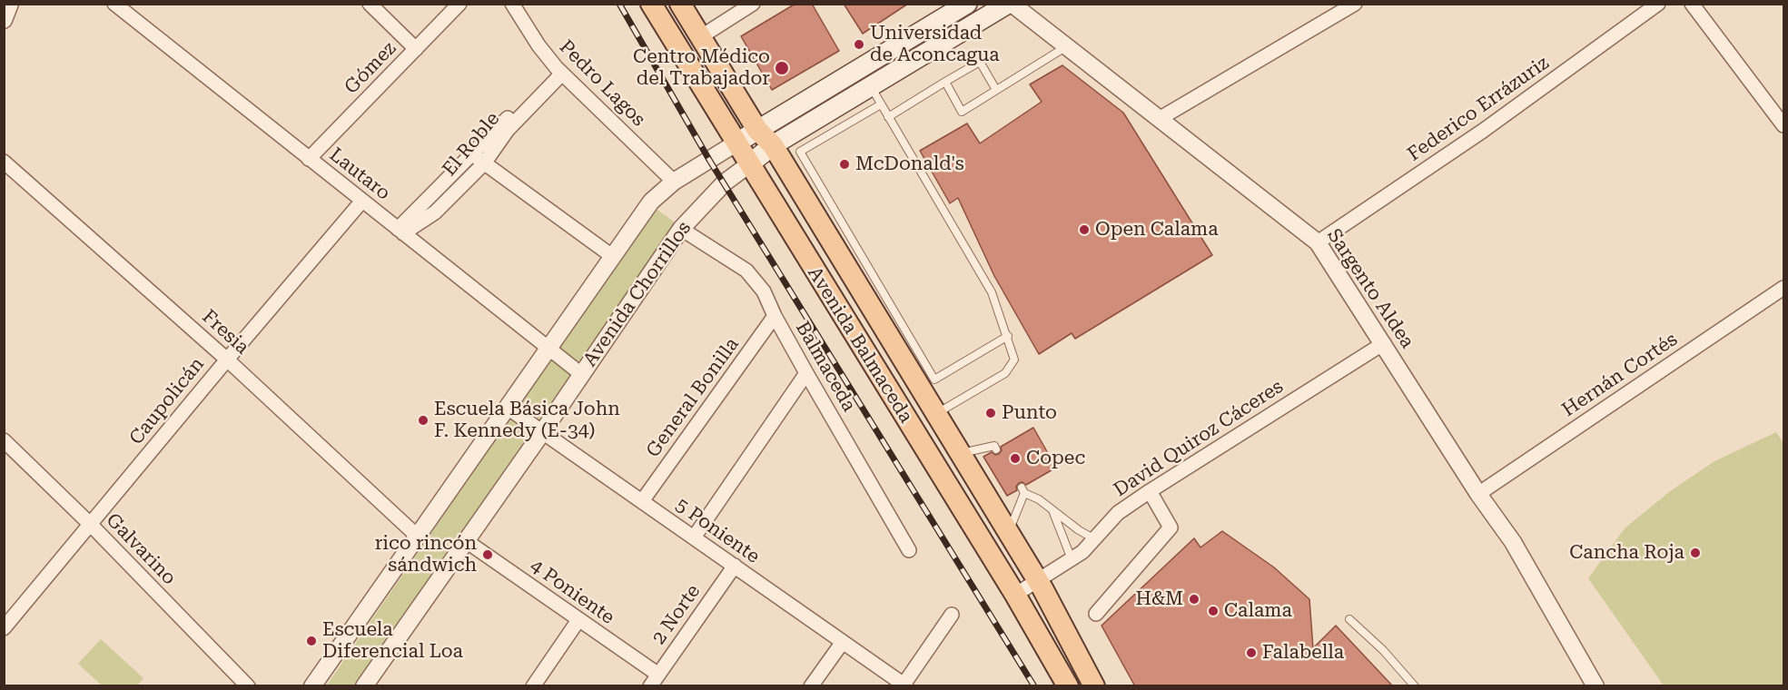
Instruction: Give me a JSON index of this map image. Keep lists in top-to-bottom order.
{
  "streets": {
    "main road": ["Avenida Chorrillos", "Avenida Balmaceda"],
    "street": [
      "Gómez",
      "Pedro Lagos",
      "Federico Errázuriz",
      "El Roble",
      "Lautaro",
      "Sargento Aldea",
      "Fresia",
      "Balmaceda",
      "Hernán Cortés",
      "General Bonilla",
      "Caupolicán",
      "David Quiroz Cáceres",
      "5 Poniente",
      "Galvarino",
      "4 Poniente",
      "2 Norte"
    ]
  },
  "crossings": [
    ["Gómez", "Lautaro"],
    ["Pedro Lagos", "El Roble"],
    ["Federico Errázuriz", "Sargento Aldea"],
    ["El Roble", "Lautaro"],
    ["Lautaro", "Avenida Chorrillos"],
    ["Lautaro", "Caupolicán"],
    ["Sargento Aldea", "Avenida Chorrillos"],
    ["Sargento Aldea", "Hernán Cortés"],
    ["Sargento Aldea", "David Quiroz Cáceres"],
    ["Avenida Chorrillos", "Avenida Balmaceda"],
    ["Avenida Chorrillos", "Balmaceda"],
    ["Avenida Chorrillos", "5 Poniente"],
    ["Avenida Chorrillos", "4 Poniente"],
    ["Fresia", "Caupolicán"],
    ["Avenida Balmaceda", "David Quiroz Cáceres"],
    ["Balmaceda", "General Bonilla"],
    ["General Bonilla", "5 Poniente"],
    ["Caupolicán", "Galvarino"],
    ["5 Poniente", "2 Norte"],
    ["4 Poniente", "2 Norte"]
  ],
  "places": [
    "Universidad de Aconcagua",
    "Centro Médico del Trabajador",
    "McDonald's",
    "Open Calama",
    "Punto",
    "Escuela Básica John F. Kennedy (E-34)",
    "Copec",
    "Cancha Roja",
    "rico rincón sándwich",
    "H&M",
    "Calama",
    "Escuela Diferencial Loa",
    "Falabella"
  ]
}
